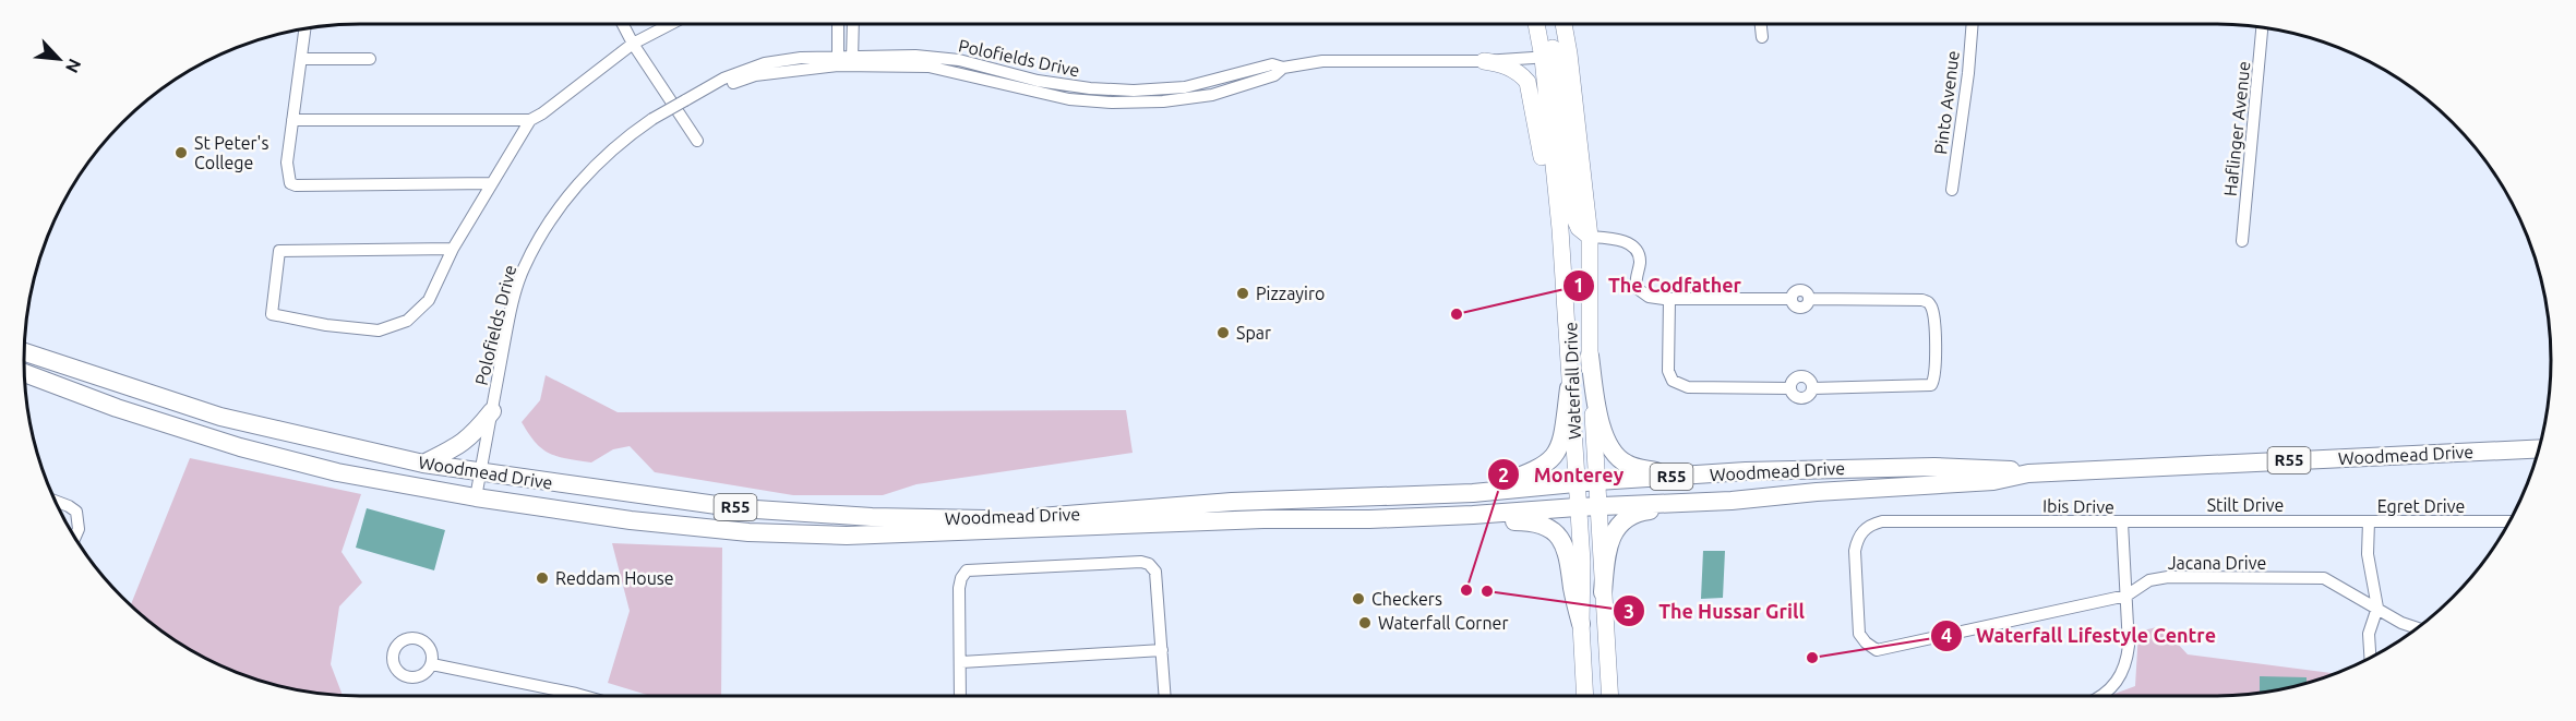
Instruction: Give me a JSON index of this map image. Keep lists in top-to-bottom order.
{
  "streets": {
    "main road": ["Waterfall Drive", "Woodmead Drive", "R55"],
    "street": [
      "Polofields Drive",
      "Pinto Avenue",
      "Haflinger Avenue",
      "Stilt Drive",
      "Ibis Drive",
      "Egret Drive",
      "Jacana Drive"
    ]
  },
  "crossings": [
    ["Polofields Drive", "Waterfall Drive"],
    ["Polofields Drive", "Woodmead Drive"],
    ["Waterfall Drive", "Woodmead Drive"],
    ["Stilt Drive", "Ibis Drive"],
    ["Stilt Drive", "Egret Drive"],
    ["Ibis Drive", "Jacana Drive"],
    ["Egret Drive", "Jacana Drive"]
  ],
  "places": [
    "St Peter's College",
    "Pizzayiro",
    "The Codfather",
    "Spar",
    "Reddam House",
    "Monterey",
    "The Hussar Grill",
    "Checkers",
    "Waterfall Corner",
    "Waterfall Lifestyle Centre"
  ],
  "north": "bottom right"
}
